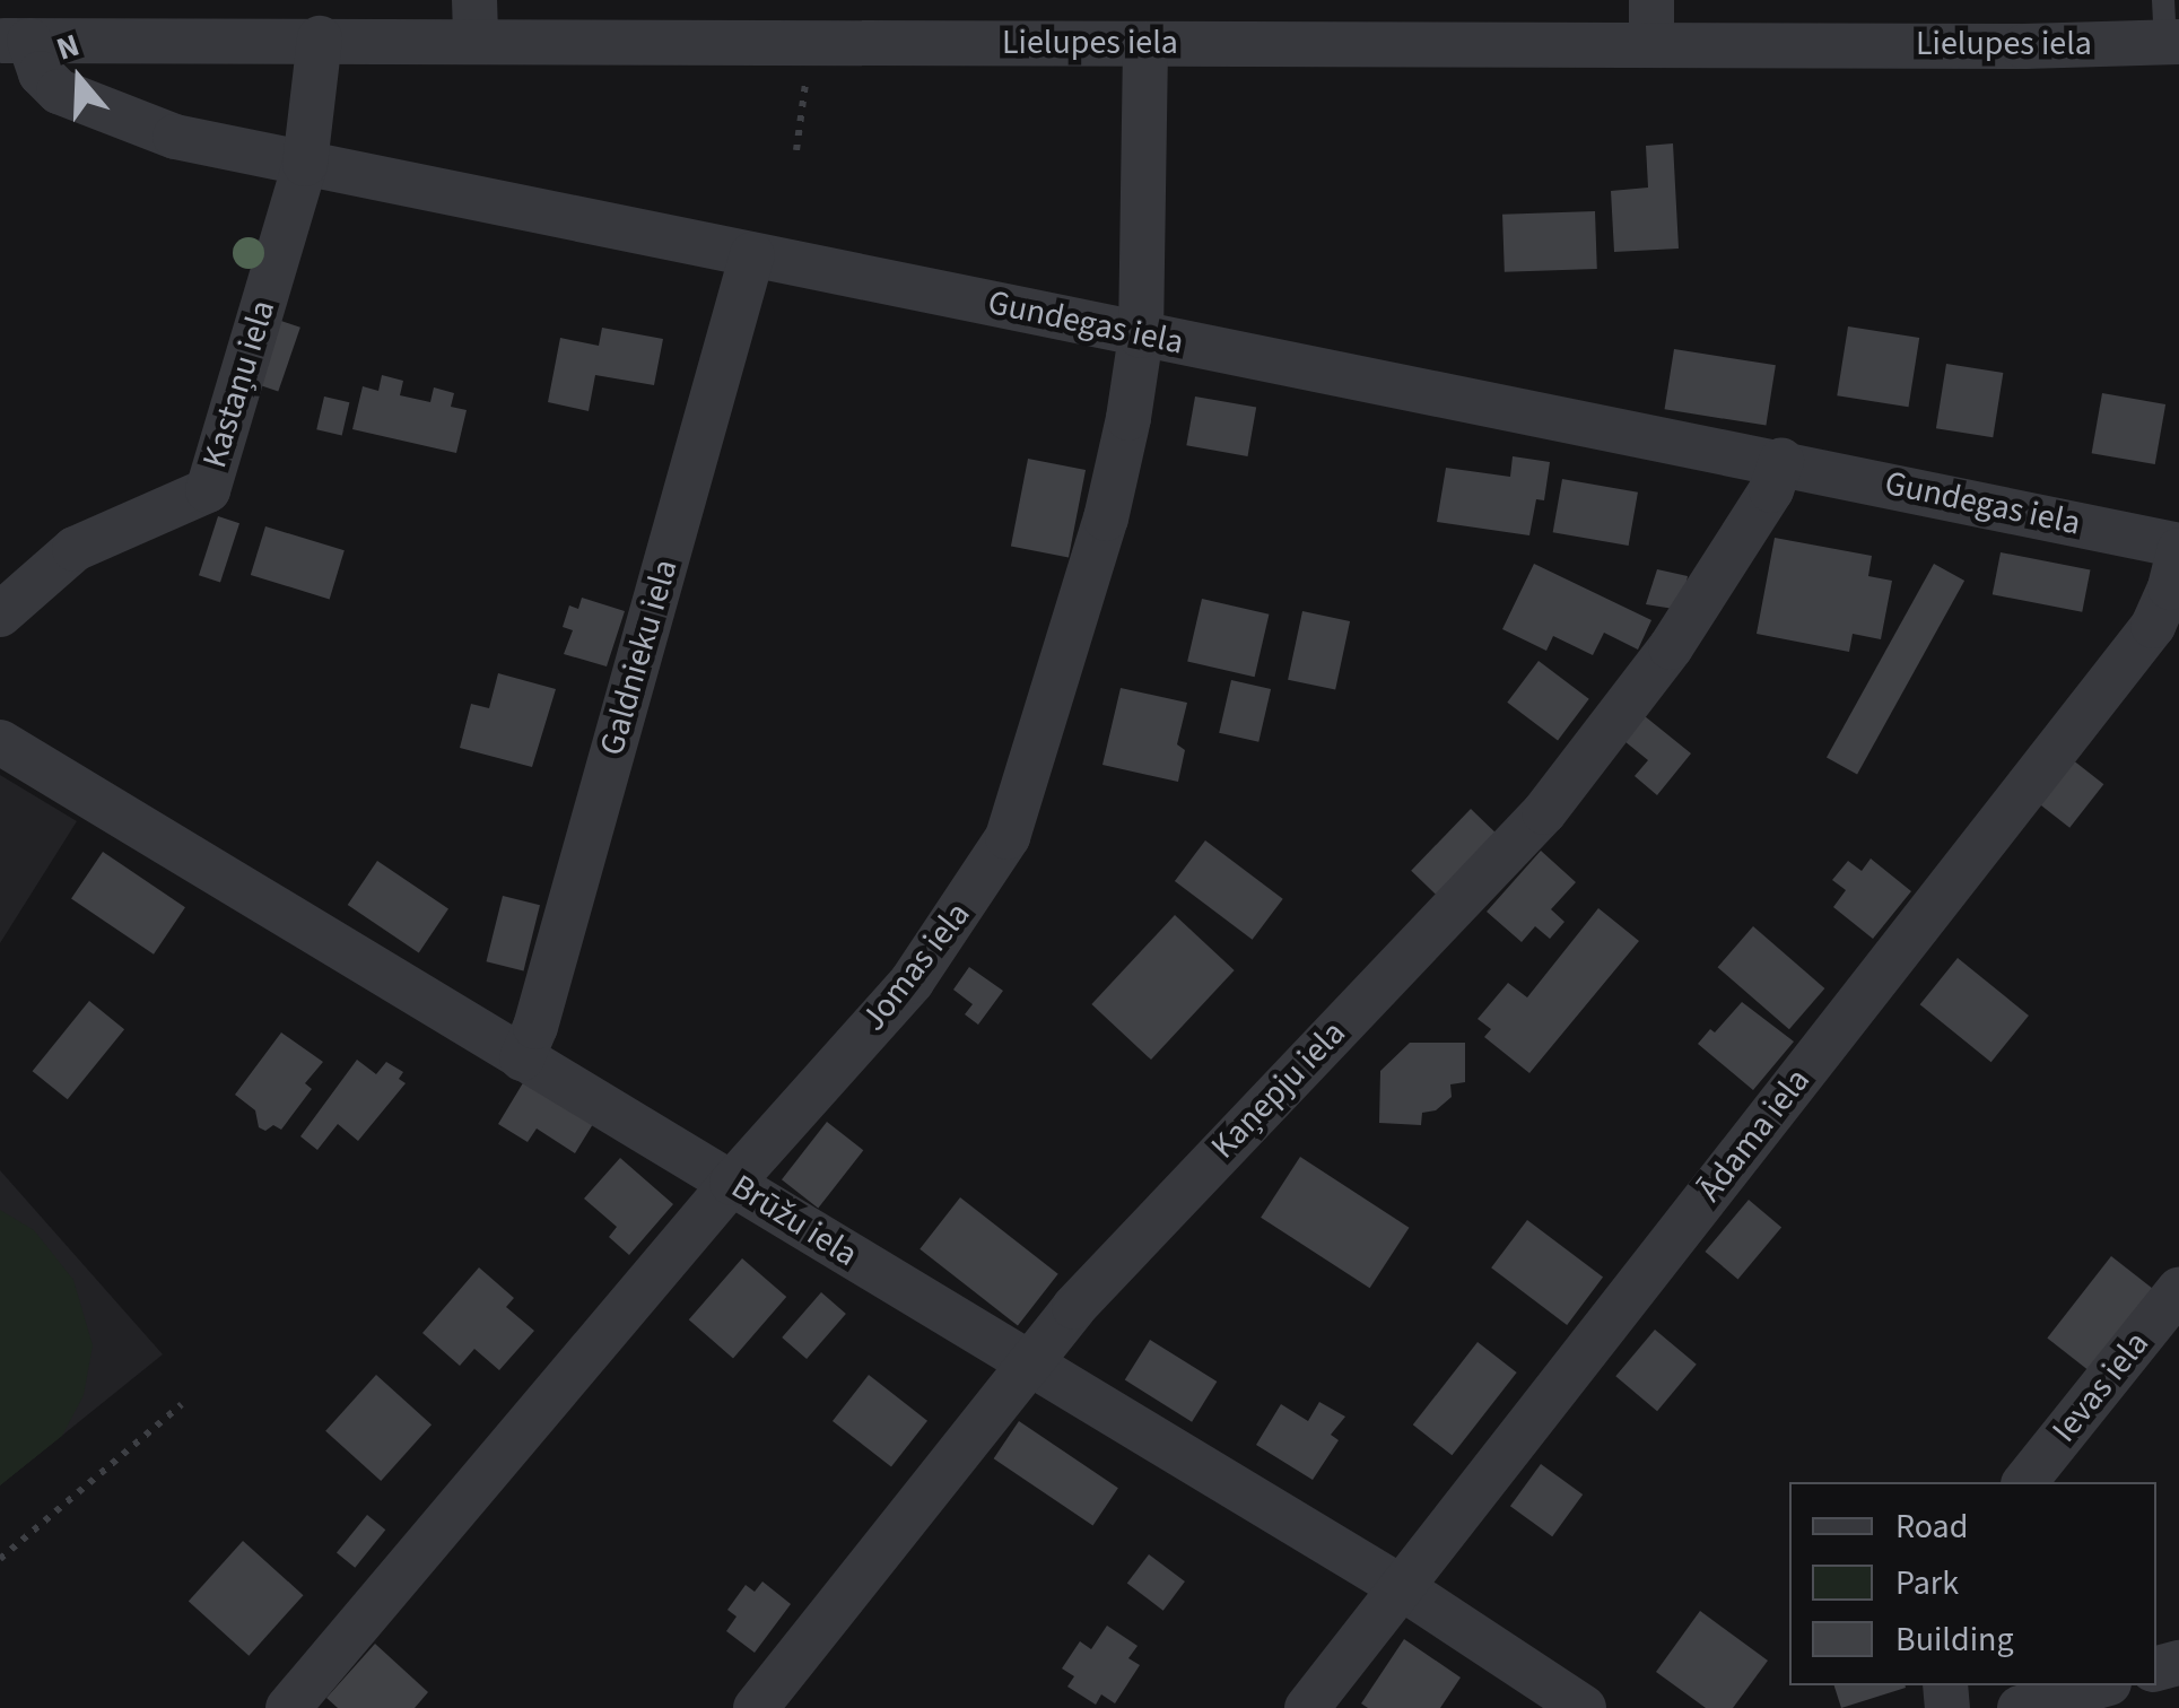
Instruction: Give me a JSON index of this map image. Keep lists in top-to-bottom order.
{
  "streets": {
    "street": [
      "Lielupes iela",
      "Gundegas iela",
      "Kastaņu iela",
      "Galdnieku iela",
      "Jomas iela",
      "Kaņepju iela",
      "Ādama iela",
      "Brūžu iela",
      "Ievas iela"
    ]
  },
  "crossings": [
    ["Lielupes iela", "Gundegas iela"],
    ["Lielupes iela", "Kastaņu iela"],
    ["Lielupes iela", "Jomas iela"],
    ["Gundegas iela", "Kastaņu iela"],
    ["Gundegas iela", "Galdnieku iela"],
    ["Gundegas iela", "Jomas iela"],
    ["Gundegas iela", "Kaņepju iela"],
    ["Gundegas iela", "Ādama iela"],
    ["Galdnieku iela", "Brūžu iela"],
    ["Jomas iela", "Brūžu iela"],
    ["Kaņepju iela", "Brūžu iela"],
    ["Ādama iela", "Brūžu iela"]
  ],
  "legend": ["Road", "Park", "Building"],
  "north": "top"
}
